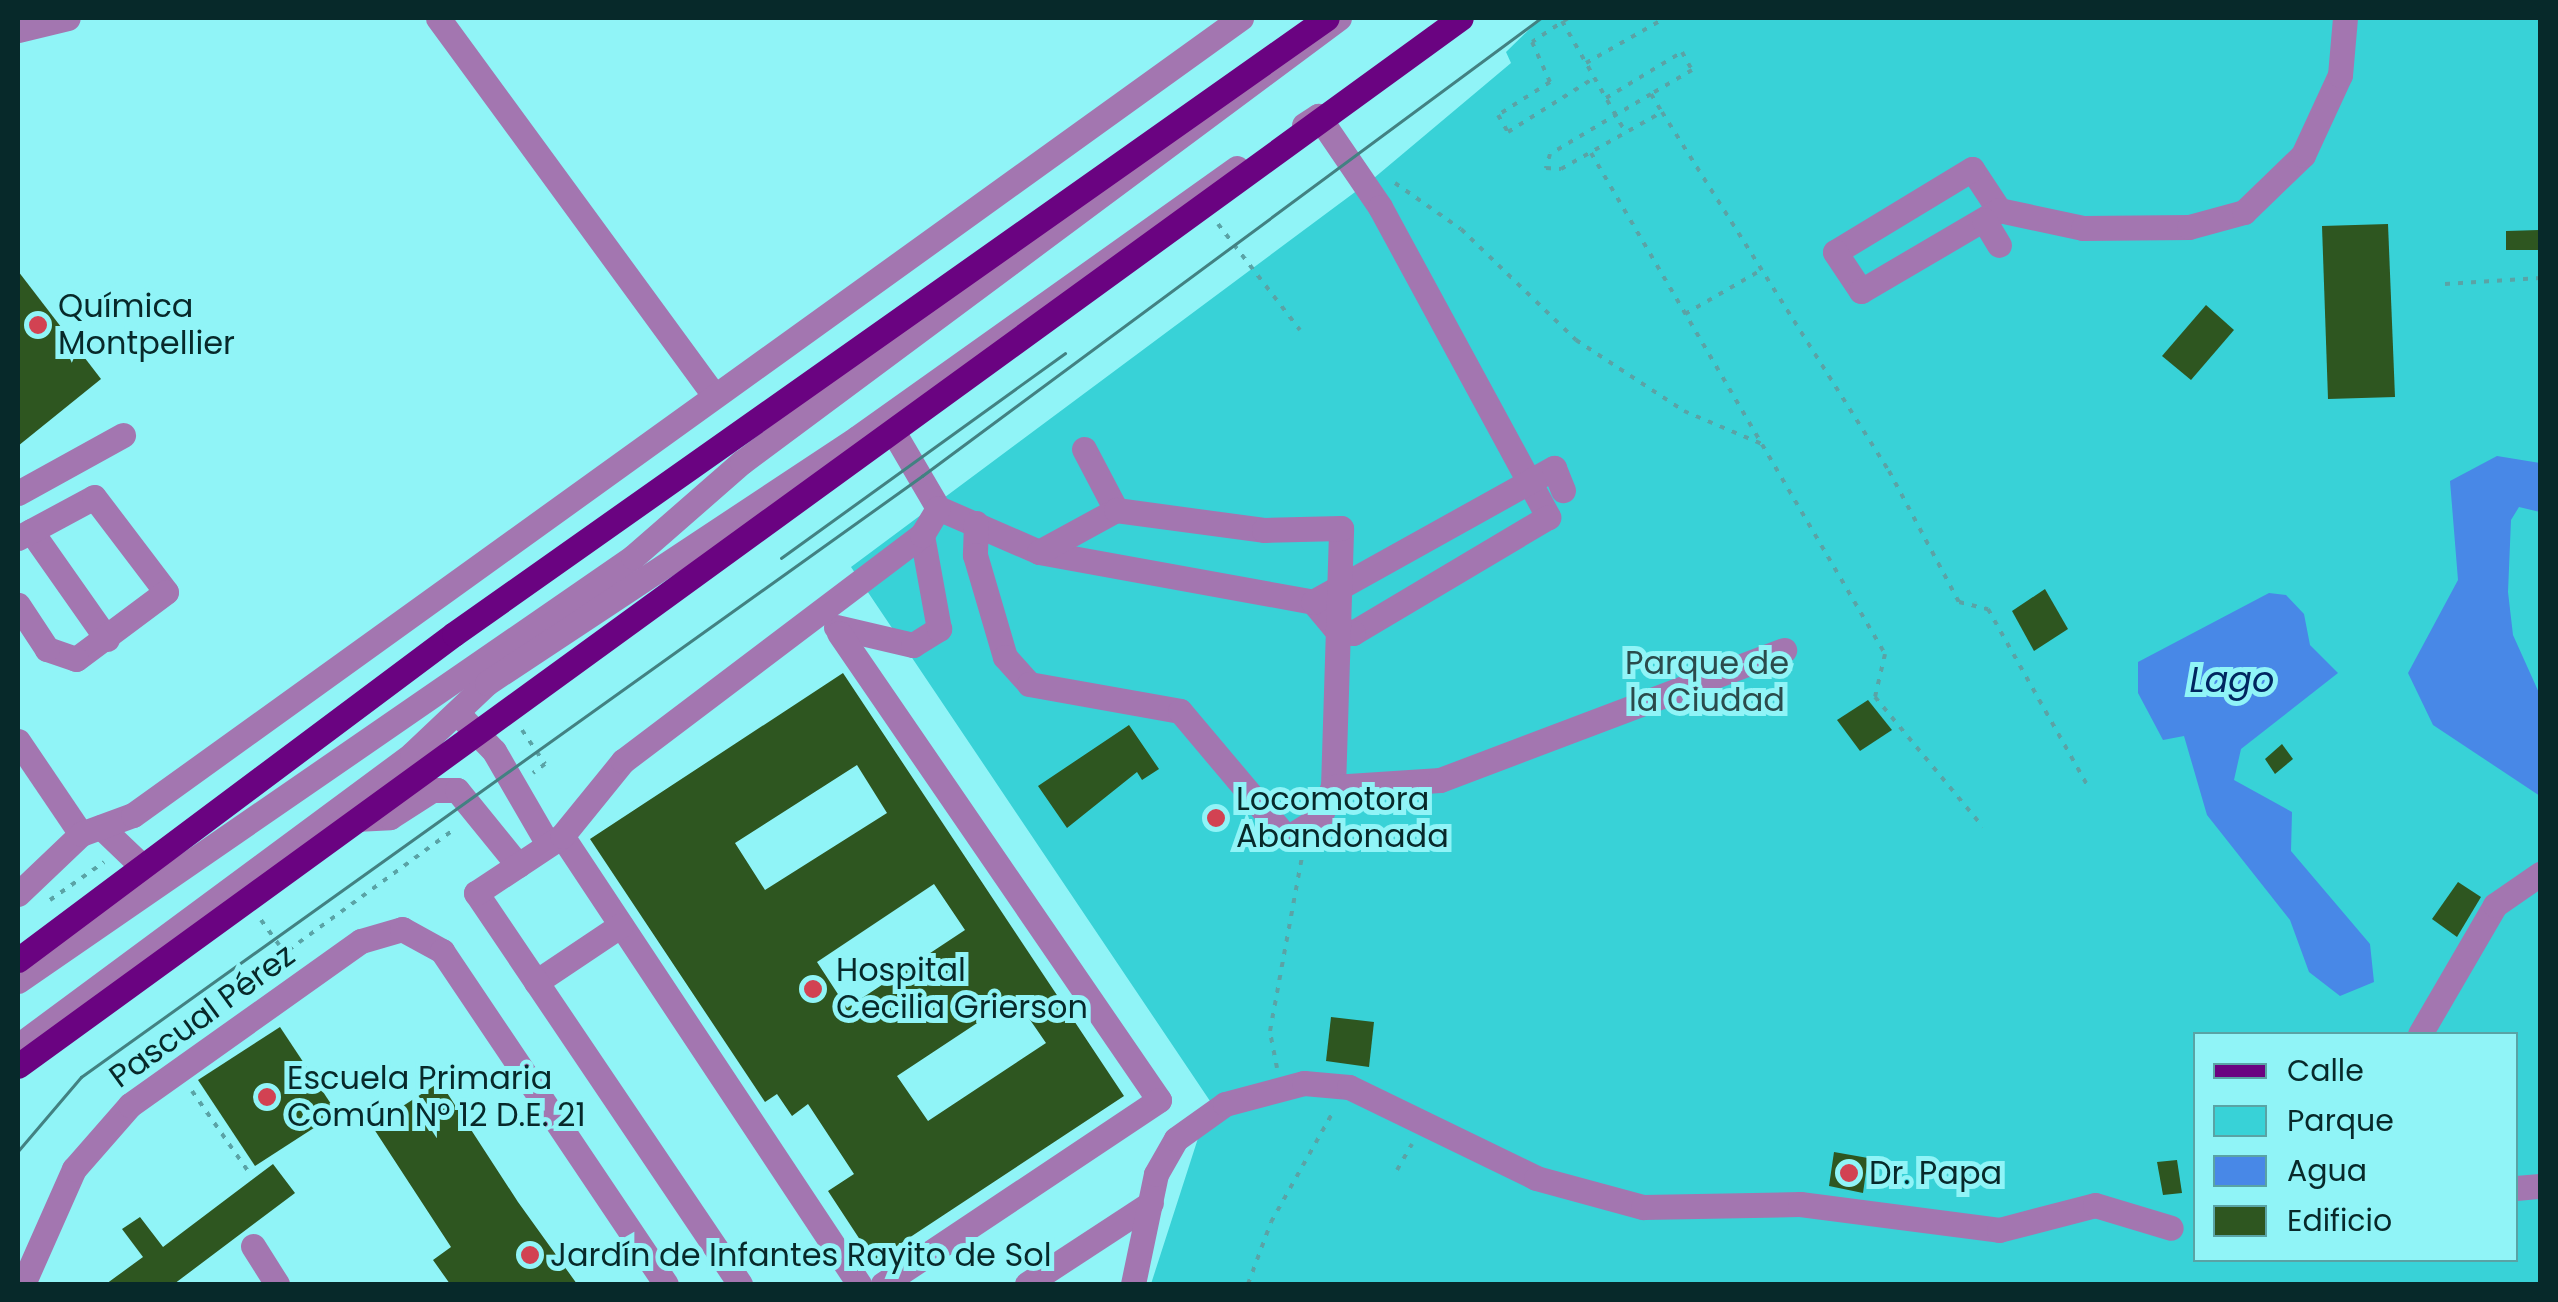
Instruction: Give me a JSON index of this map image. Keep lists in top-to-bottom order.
{
  "streets": {
    "street": ["Pascual Pérez"]
  },
  "water": ["Lago"],
  "parks": ["Parque de la Ciudad"],
  "places": [
    "Química Montpellier",
    "Locomotora Abandonada",
    "Hospital Cecilia Grierson",
    "Escuela Primaria Común N° 12 D.E. 21",
    "Dr. Papa",
    "Jardín de Infantes Rayito de Sol"
  ],
  "legend": [
    "Calle",
    "Parque",
    "Agua",
    "Edificio"
  ]
}
